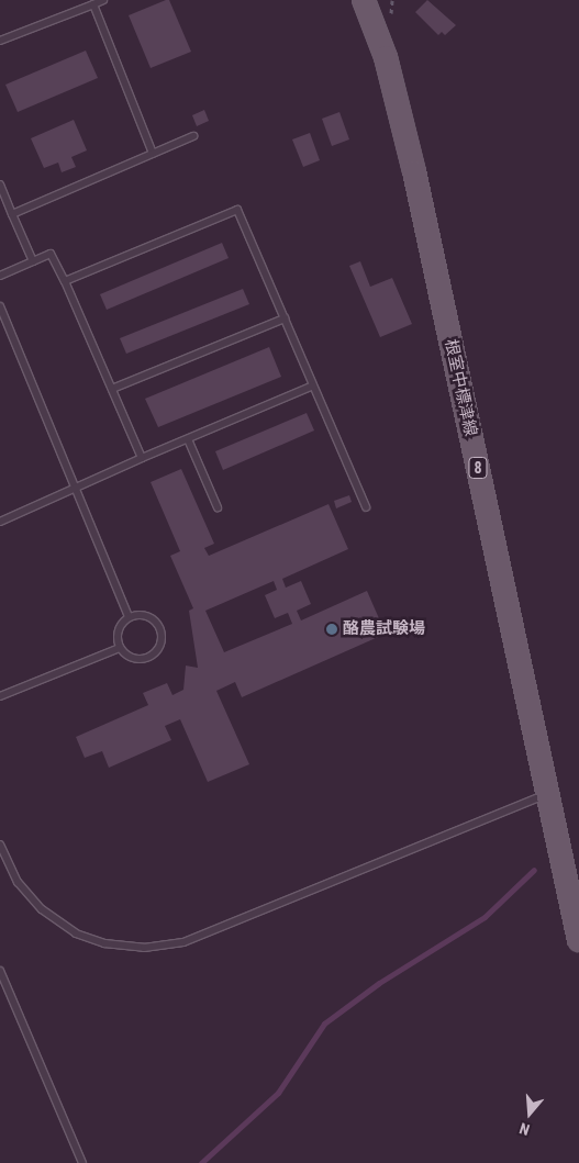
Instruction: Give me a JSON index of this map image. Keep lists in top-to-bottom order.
{
  "streets": {
    "main road": ["根室中標津線", "8"]
  },
  "places": ["酪農試験場"],
  "north": "bottom"
}
